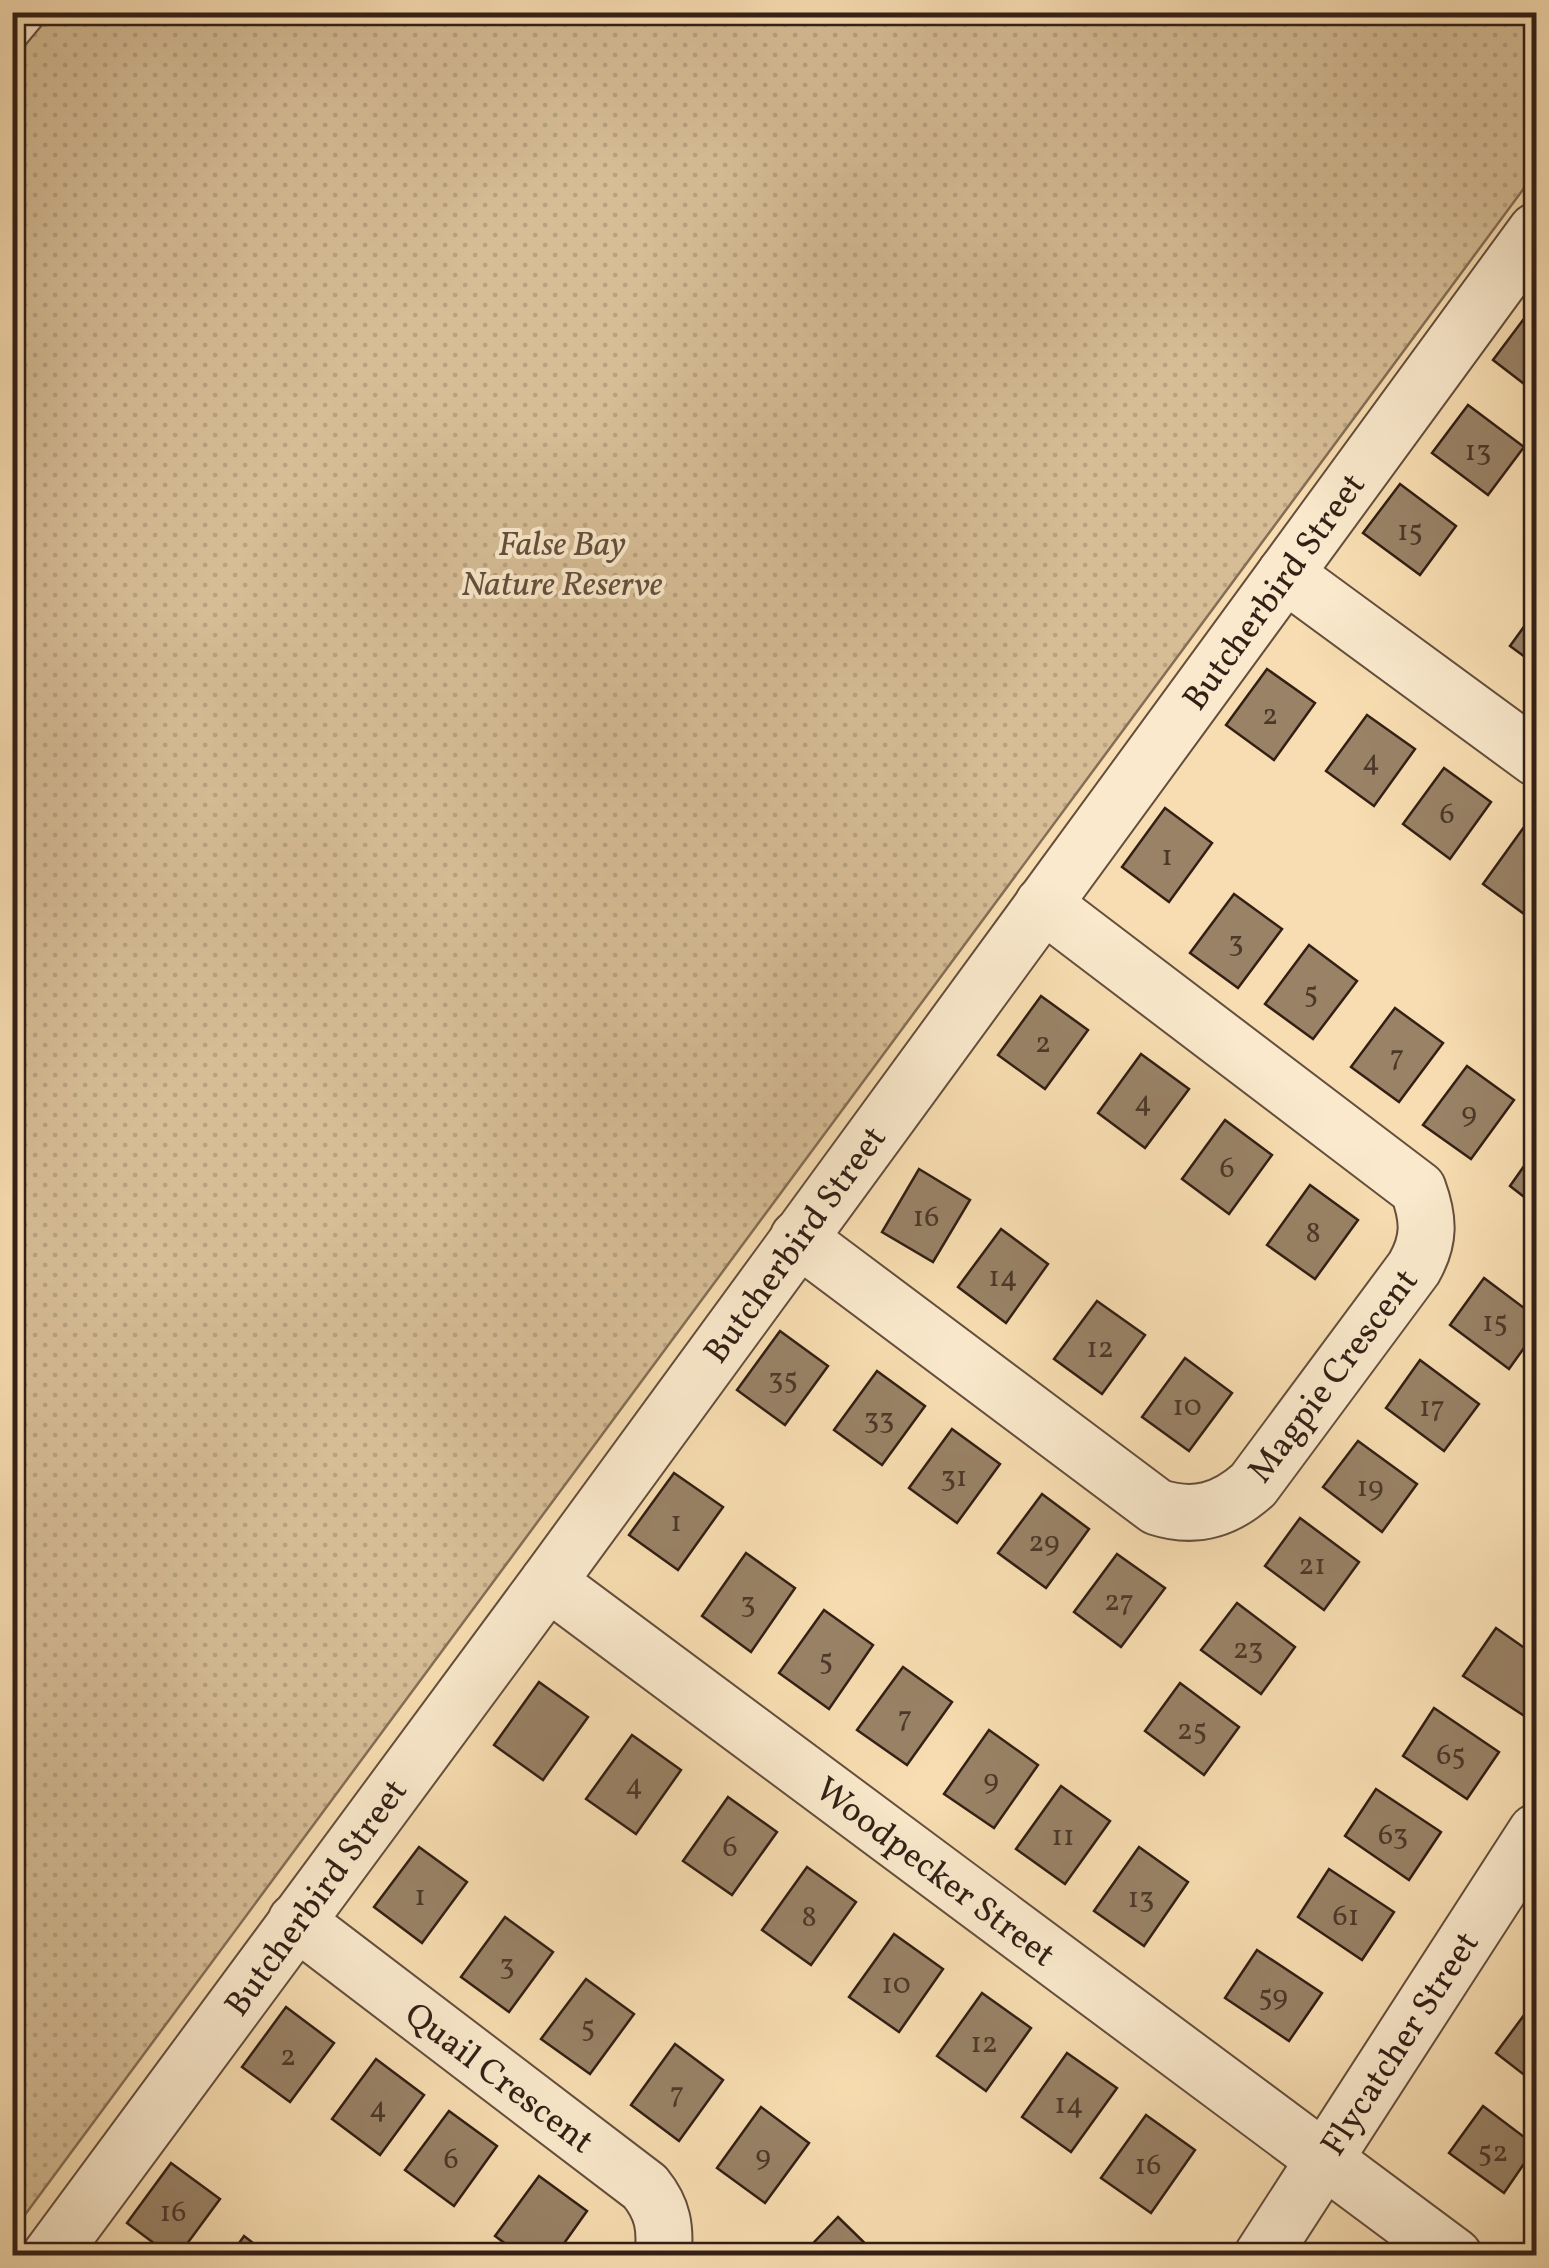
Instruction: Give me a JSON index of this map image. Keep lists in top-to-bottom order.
{
  "streets": {
    "street": [
      "Butcherbird Street",
      "Magpie Crescent",
      "Woodpecker Street",
      "Flycatcher Street",
      "Quail Crescent"
    ]
  },
  "crossings": [
    ["Butcherbird Street", "Magpie Crescent"],
    ["Butcherbird Street", "Woodpecker Street"],
    ["Butcherbird Street", "Quail Crescent"],
    ["Woodpecker Street", "Flycatcher Street"]
  ],
  "parks": ["False Bay Nature Reserve"],
  "house_numbers": [
    "13",
    "15",
    "2",
    "4",
    "6",
    "1",
    "3",
    "5",
    "2",
    "7",
    "4",
    "9",
    "6",
    "16",
    "8",
    "14",
    "15",
    "12",
    "35",
    "10",
    "17",
    "33",
    "31",
    "19",
    "1",
    "29",
    "21",
    "27",
    "3",
    "23",
    "5",
    "7",
    "25",
    "65",
    "9",
    "4",
    "63",
    "11",
    "6",
    "1",
    "13",
    "61",
    "8",
    "3",
    "10",
    "59",
    "5",
    "12",
    "2",
    "7",
    "14",
    "4",
    "52",
    "9",
    "6",
    "16",
    "16"
  ]
}
